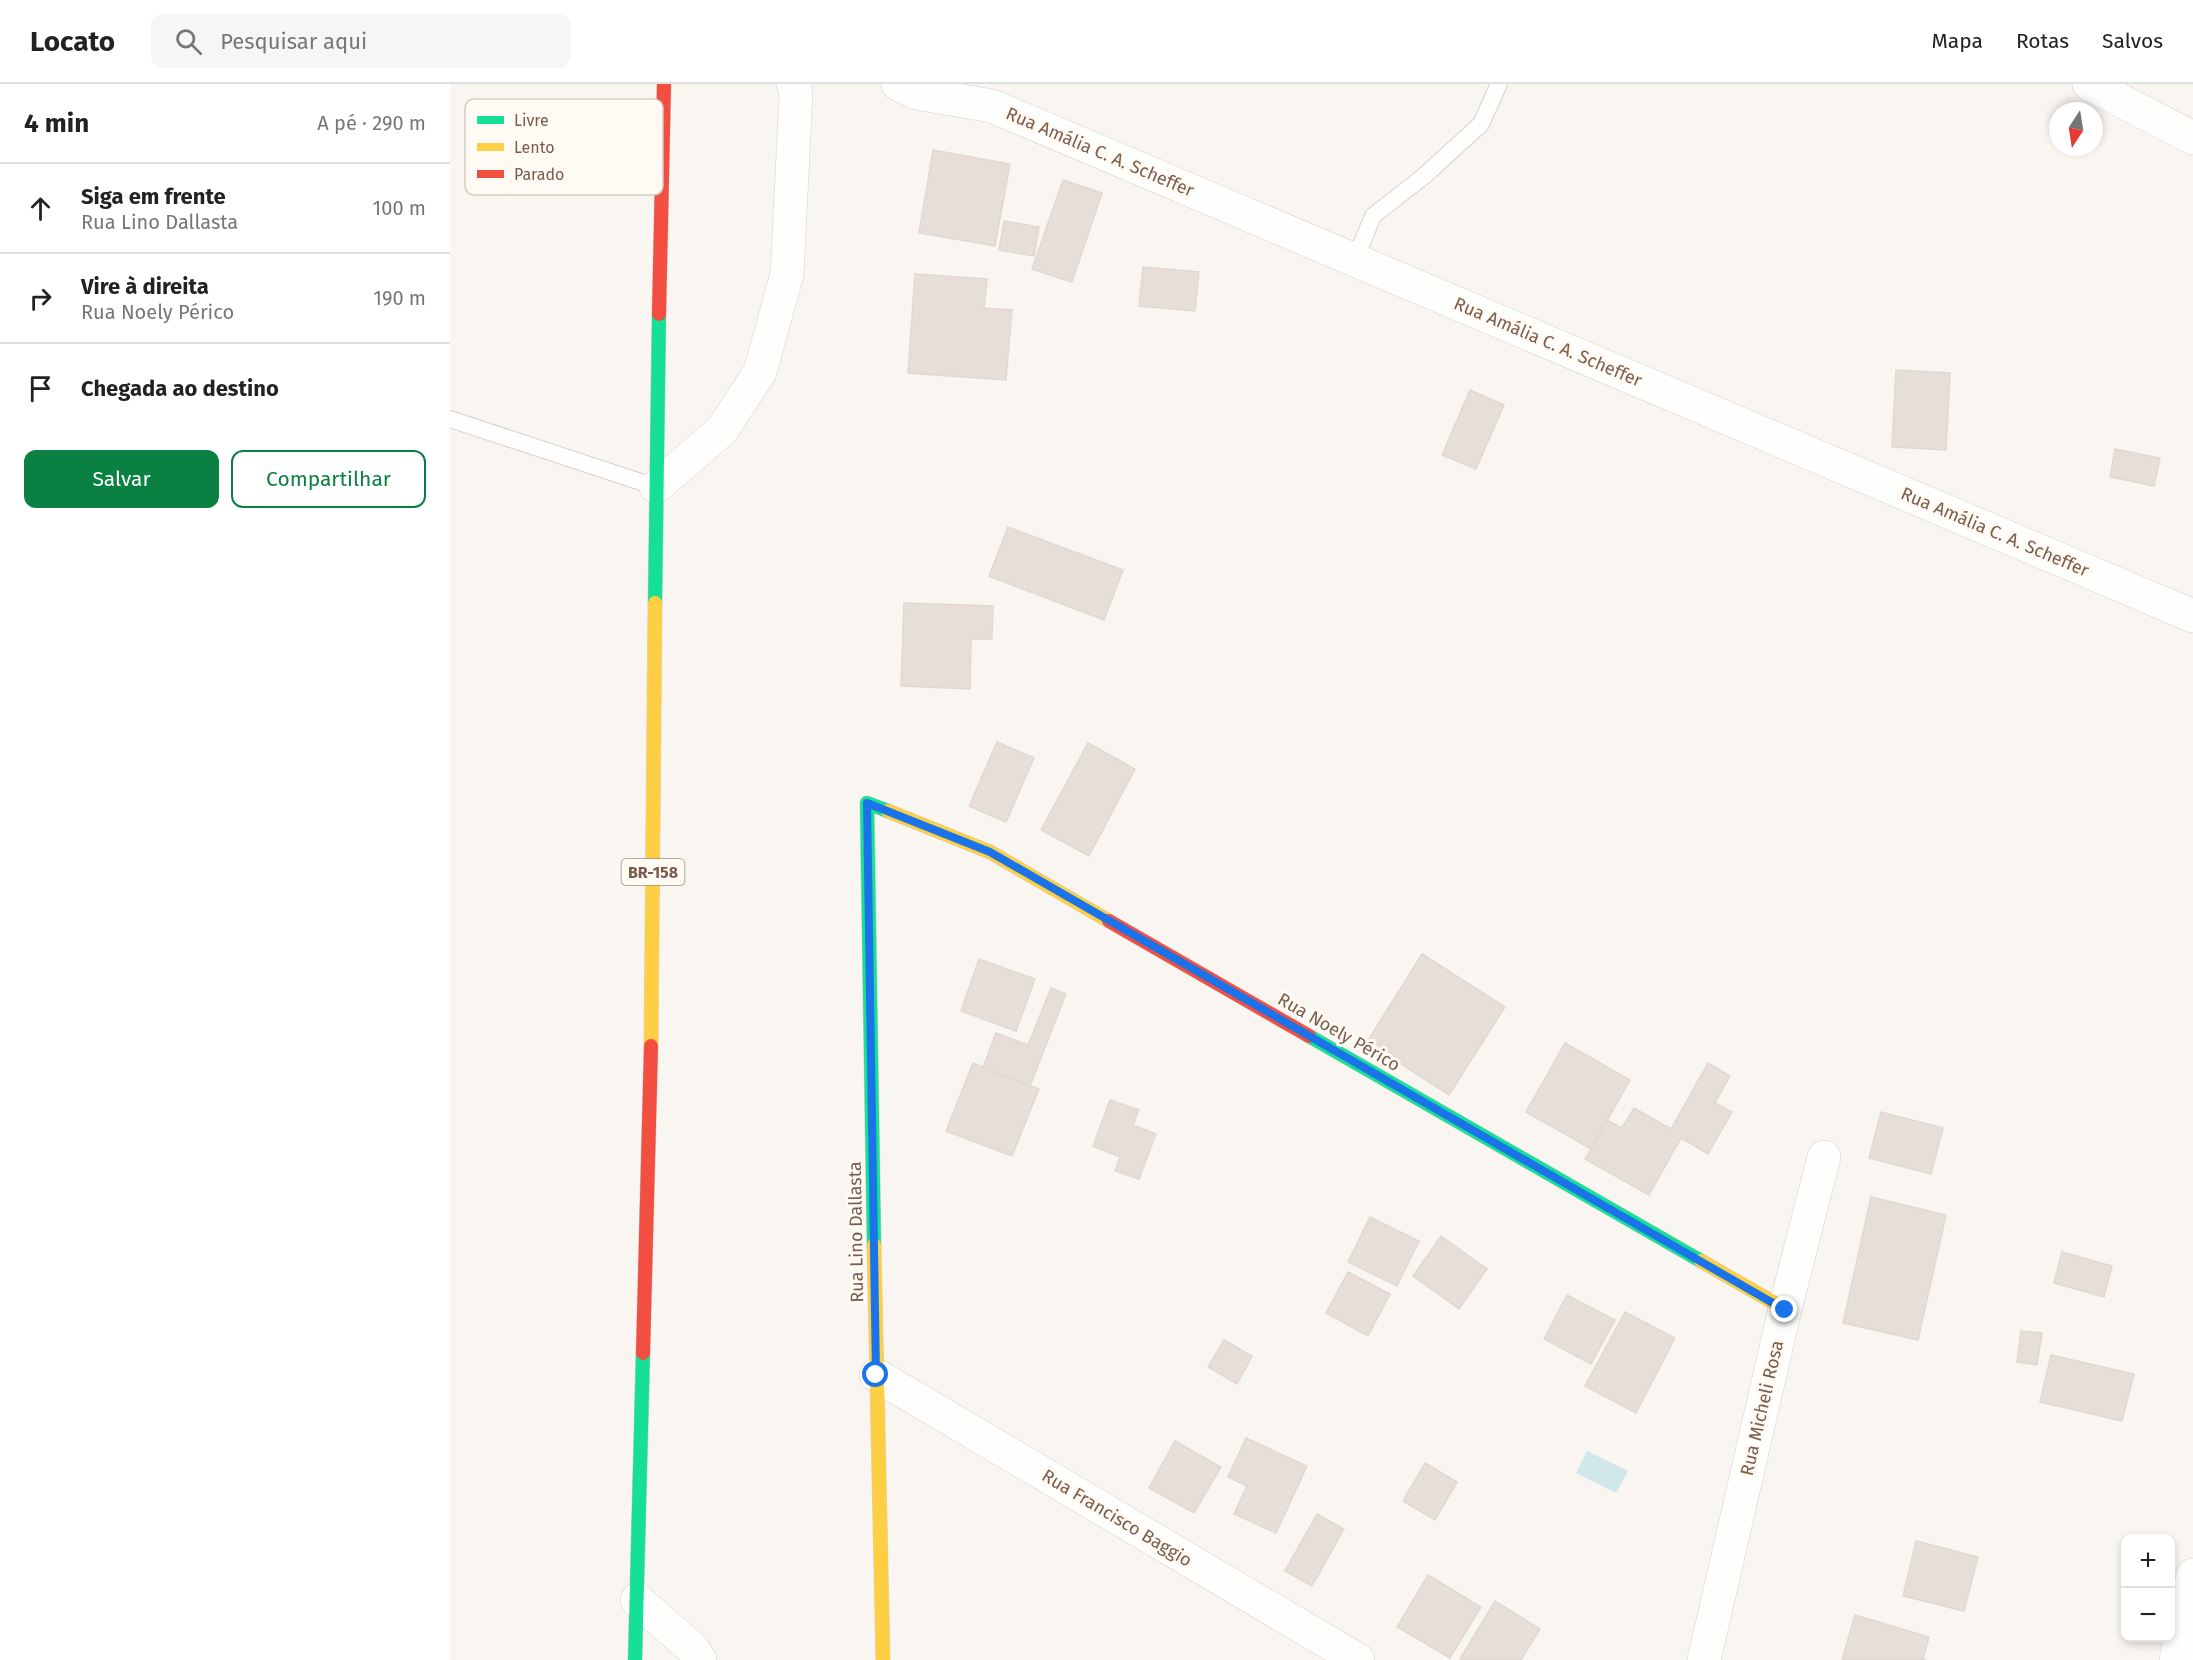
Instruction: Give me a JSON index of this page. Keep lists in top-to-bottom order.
{
  "streets": {
    "main road": ["BR-158", "Rua Noely Périco", "Rua Lino Dallasta"],
    "street": ["Rua Amália C. A. Scheffer", "Rua Micheli Rosa", "Rua Francisco Baggio"]
  },
  "crossings": [
    ["Rua Noely Périco", "Rua Lino Dallasta"],
    ["Rua Noely Périco", "Rua Micheli Rosa"],
    ["Rua Lino Dallasta", "Rua Francisco Baggio"]
  ],
  "legend": ["Livre", "Lento", "Parado"],
  "north": "bottom",
  "page": {
    "header": "Locato",
    "search": "Pesquisar aqui",
    "nav": ["Mapa", "Rotas", "Salvos"],
    "heading": ["4 min", "A pé · 290 m"],
    "list": [
      ["Siga em frente", "Rua Lino Dallasta", "100 m"],
      ["Vire à direita", "Rua Noely Périco", "190 m"],
      "Chegada ao destino"
    ],
    "buttons": ["Salvar", "Compartilhar"],
    "map_buttons": ["+", "−"]
  }
}
